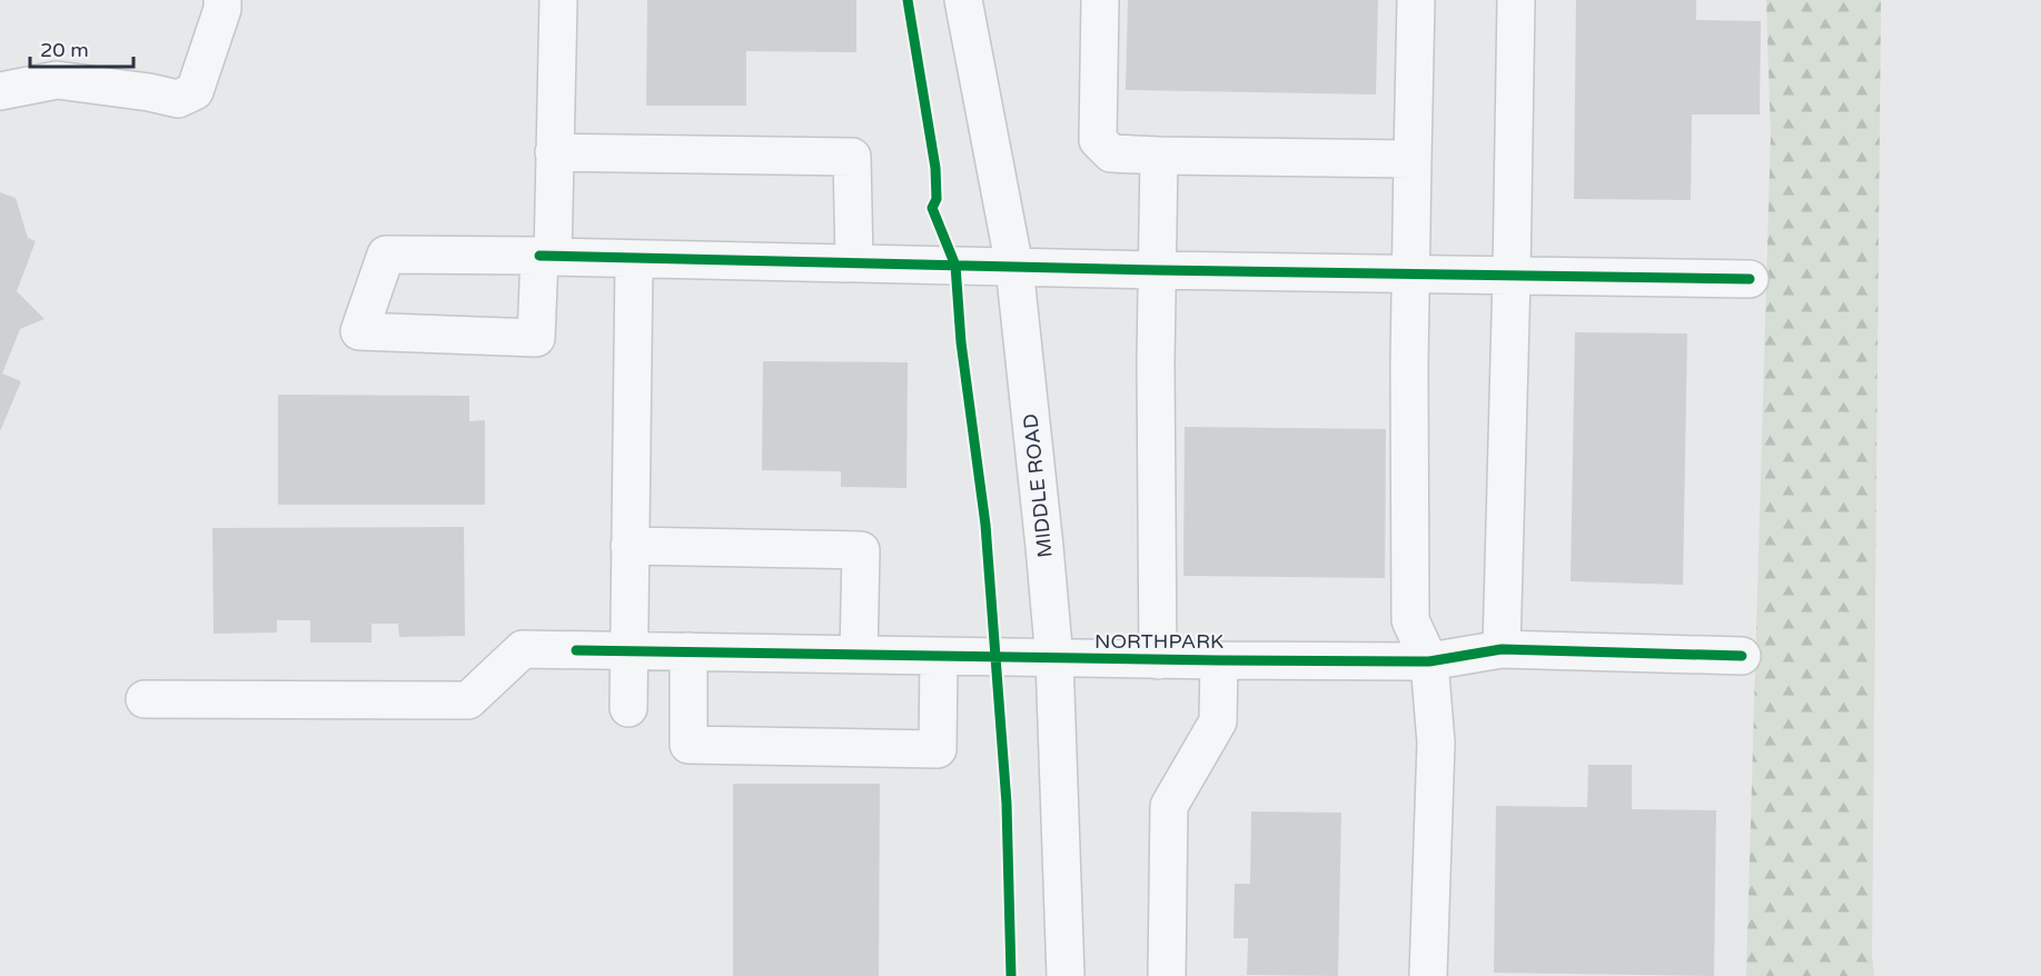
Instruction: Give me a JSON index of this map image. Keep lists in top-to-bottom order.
{
  "streets": {
    "street": ["MIDDLE ROAD", "NORTHPARK"]
  },
  "crossings": [
    ["MIDDLE ROAD", "NORTHPARK"]
  ],
  "scale_bar": "20 m"
}
